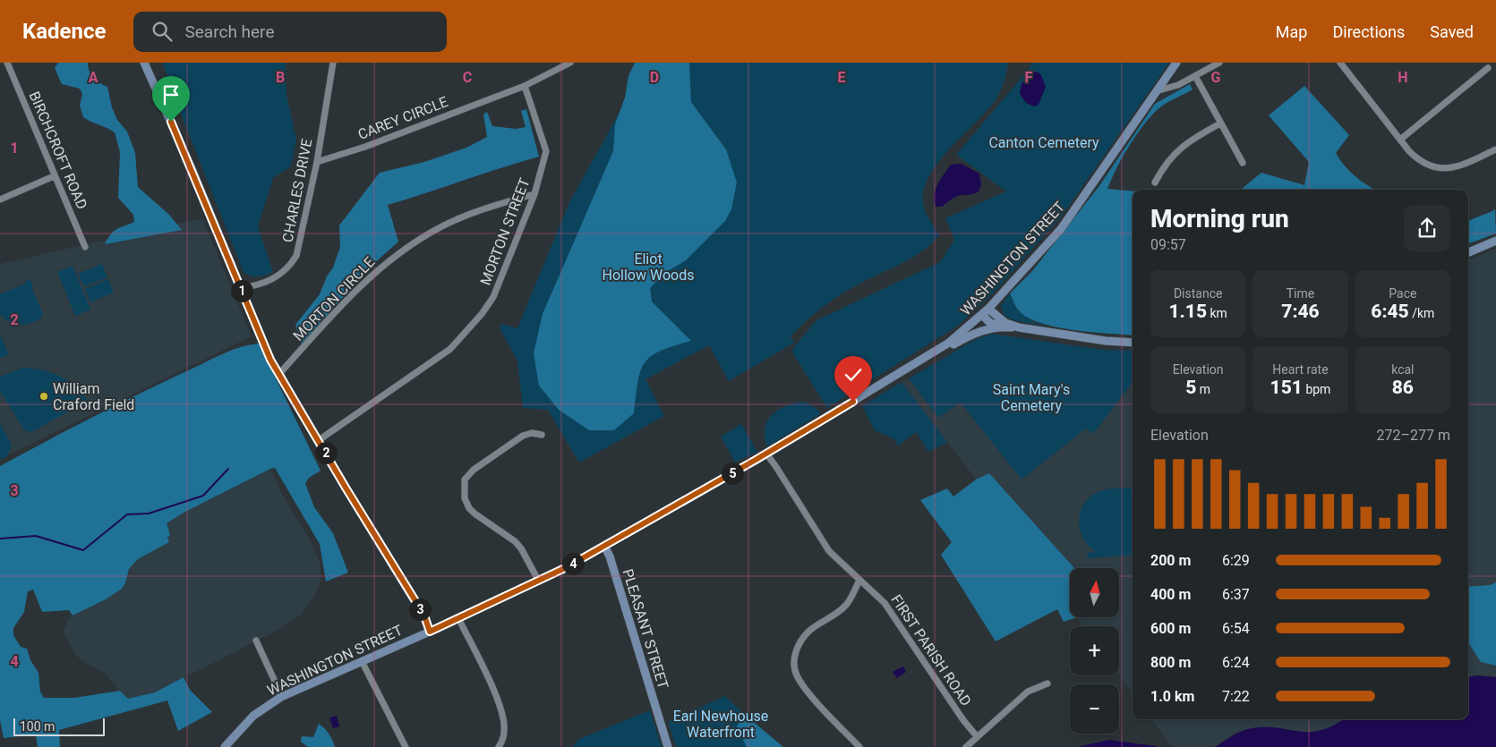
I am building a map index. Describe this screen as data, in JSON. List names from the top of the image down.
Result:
{
  "streets": {
    "main road": ["WASHINGTON STREET", "PLEASANT STREET"],
    "street": [
      "CAREY CIRCLE",
      "BIRCHCROFT ROAD",
      "CHARLES DRIVE",
      "MORTON STREET",
      "MORTON CIRCLE",
      "FIRST PARISH ROAD"
    ]
  },
  "crossings": [
    ["CAREY CIRCLE", "CHARLES DRIVE"],
    ["CAREY CIRCLE", "MORTON STREET"],
    ["MORTON STREET", "MORTON CIRCLE"],
    ["WASHINGTON STREET", "PLEASANT STREET"],
    ["WASHINGTON STREET", "FIRST PARISH ROAD"]
  ],
  "parks": [
    "Canton Cemetery",
    "Eliot Hollow Woods",
    "Saint Mary's Cemetery",
    "Earl Newhouse Waterfront"
  ],
  "places": ["William Craford Field"],
  "scale_bar": "100 m",
  "north": "top",
  "page": {
    "header": "Kadence",
    "search": "Search here",
    "nav": ["Map", "Directions", "Saved"],
    "heading": ["Morning run", "09:57"],
    "stats": [
      ["Distance", "1.15 km"],
      ["Time", "7:46"],
      ["Pace", "6:45 /km"],
      ["Elevation", "5 m"],
      ["Heart rate", "151 bpm"],
      ["kcal", "86"]
    ],
    "pins": [
      "1",
      "2",
      "5",
      "4",
      "3"
    ],
    "chart": ["Elevation", "272–277 m"],
    "list": [
      {
        "name": "200 m",
        "note": "6:29"
      },
      {
        "name": "400 m",
        "note": "6:37"
      },
      {
        "name": "600 m",
        "note": "6:54"
      },
      {
        "name": "800 m",
        "note": "6:24"
      },
      {
        "name": "1.0 km",
        "note": "7:22"
      }
    ],
    "map_buttons": ["+", "−"],
    "scale": "100 m"
  },
  "grid": {
    "columns": [
      "A",
      "B",
      "C",
      "D",
      "E",
      "F",
      "G",
      "H"
    ],
    "rows": [
      "1",
      "2",
      "3",
      "4"
    ]
  }
}
